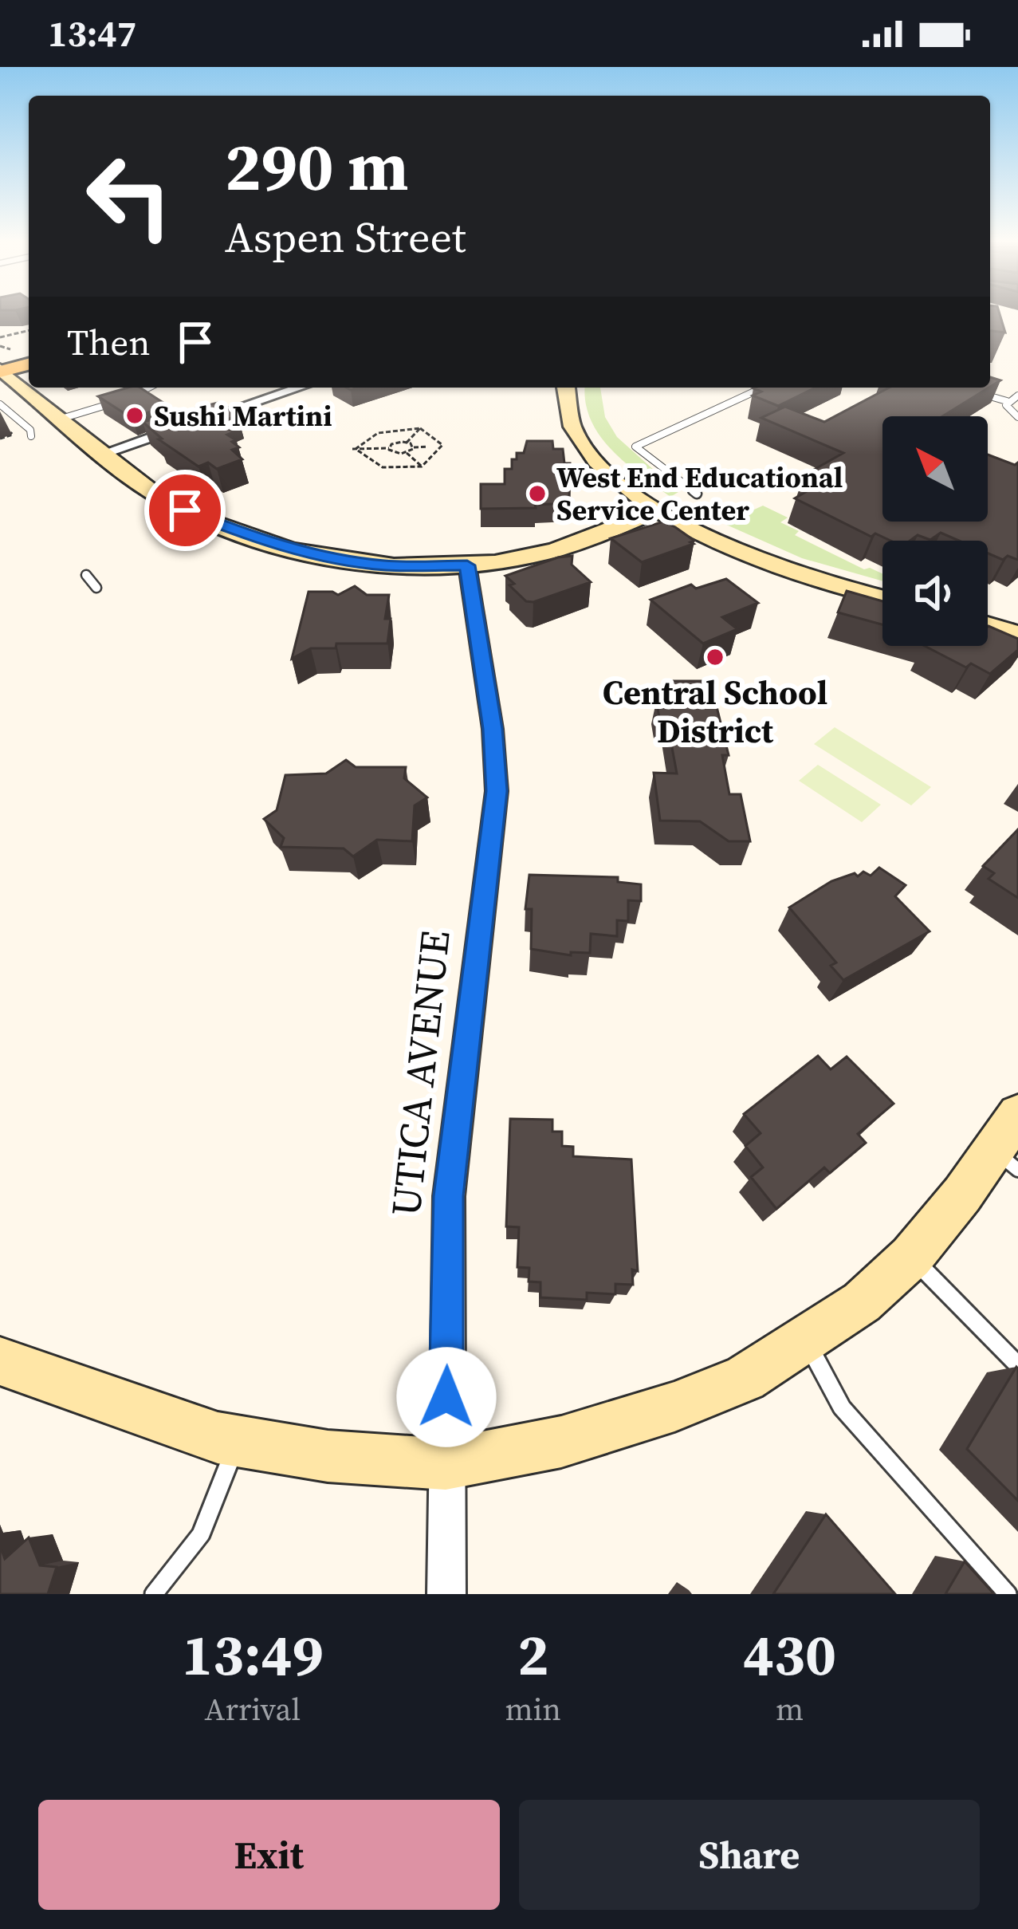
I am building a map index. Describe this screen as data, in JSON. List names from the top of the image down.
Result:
{
  "streets": {
    "street": ["UTICA AVENUE"]
  },
  "places": ["Sushi Martini", "West End Educational Service Center", "Central School District"],
  "north": "top left",
  "page": {
    "status": "13:47",
    "turn": ["290 m", "Aspen Street"],
    "then": "Then",
    "eta": [
      "13:49",
      "Arrival",
      "2",
      "min",
      "430",
      "m"
    ],
    "buttons": ["Exit", "Share"]
  }
}
